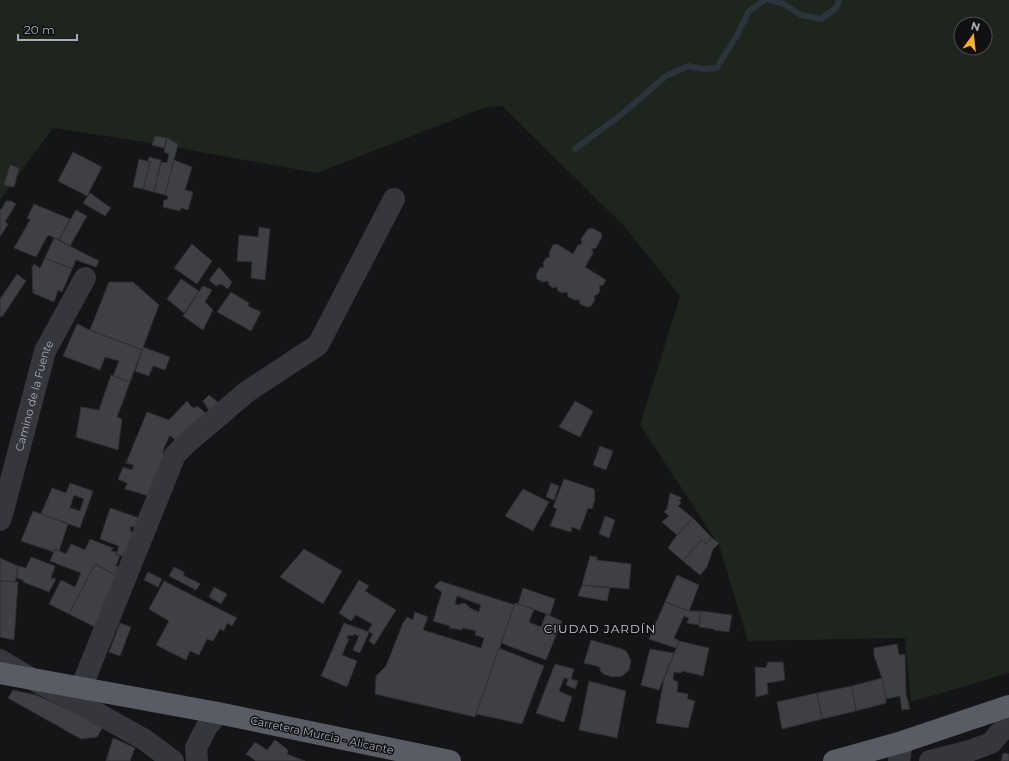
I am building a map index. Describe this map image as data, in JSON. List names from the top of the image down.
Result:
{
  "streets": {
    "highway": ["Carretera Murcia - Alicante"],
    "street": ["Camino de la Fuente"]
  },
  "districts": ["CIUDAD JARDÍN"],
  "scale_bar": "20 m",
  "north": "top"
}
